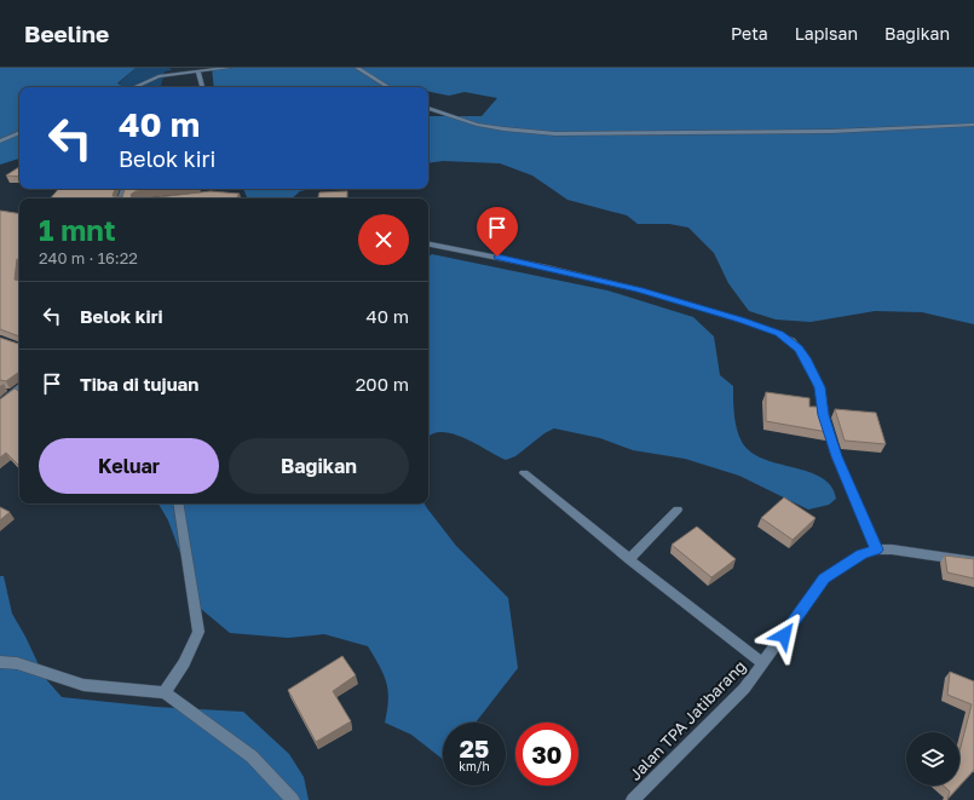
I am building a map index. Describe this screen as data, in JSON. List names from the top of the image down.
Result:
{
  "streets": {
    "street": ["Jalan TPA Jatibarang"]
  },
  "page": {
    "header": "Beeline",
    "nav": ["Peta", "Lapisan", "Bagikan"],
    "turn": ["40 m", "Belok kiri"],
    "heading": ["1 mnt", "240 m · 16:22"],
    "list": [
      {
        "name": "Belok kiri",
        "value": "40 m"
      },
      {
        "name": "Tiba di tujuan",
        "value": "200 m"
      }
    ],
    "buttons": ["Keluar", "Bagikan"],
    "speed": "25 km/h",
    "limit": "30"
  }
}
